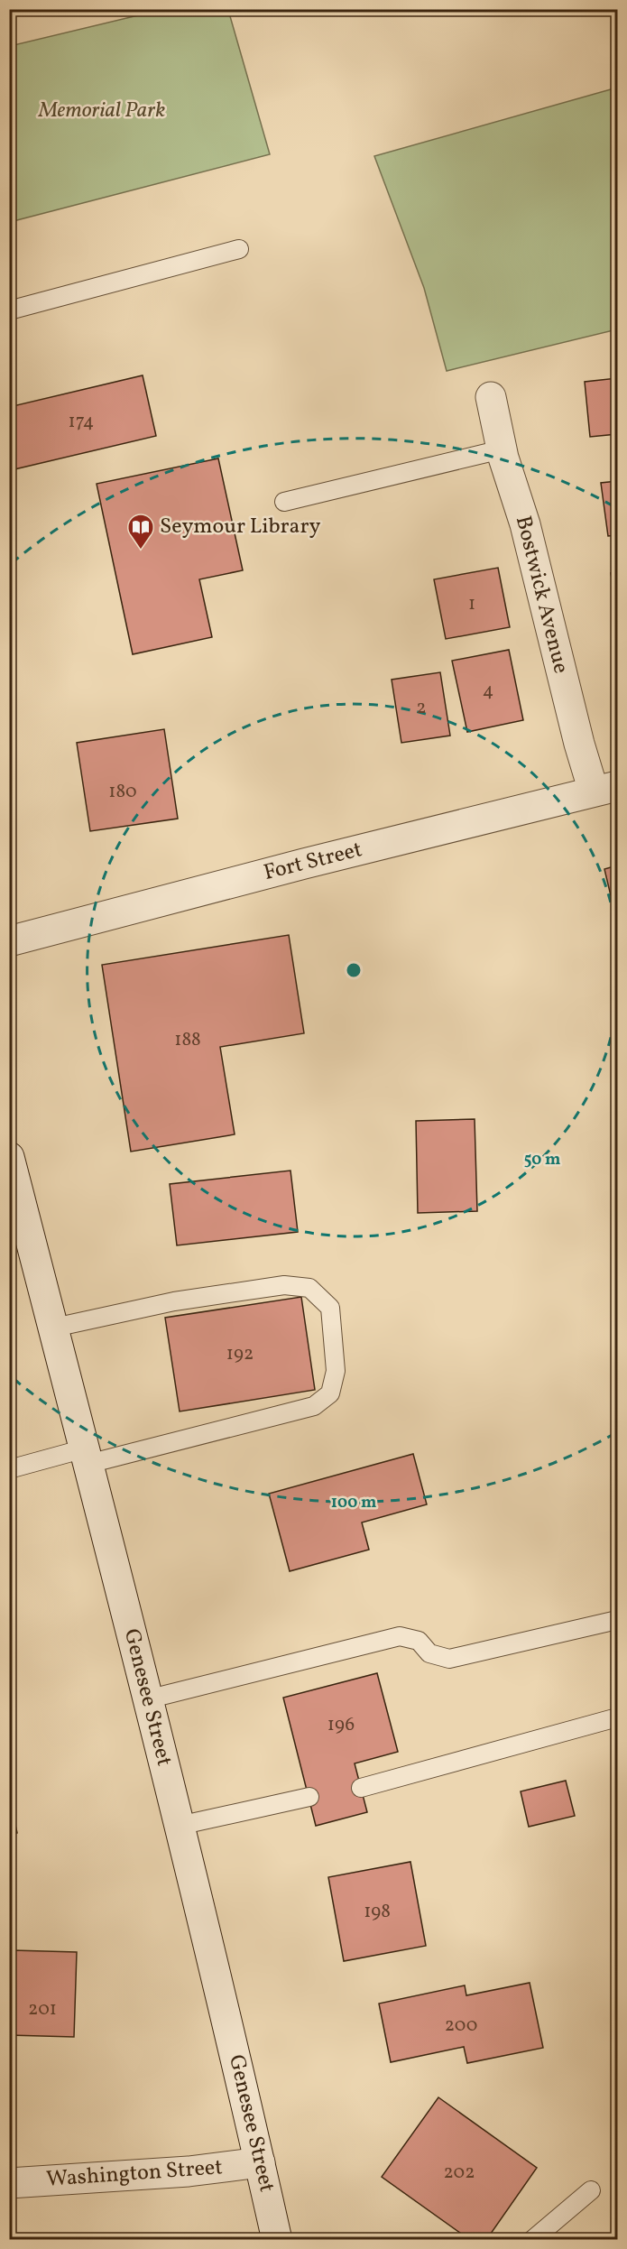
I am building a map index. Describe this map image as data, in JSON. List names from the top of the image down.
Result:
{
  "streets": {
    "street": [
      "Bostwick Avenue",
      "Fort Street",
      "Genesee Street",
      "Washington Street"
    ]
  },
  "crossings": [
    ["Bostwick Avenue", "Fort Street"],
    ["Genesee Street", "Washington Street"]
  ],
  "parks": ["Memorial Park"],
  "places": {
    "library": ["Seymour Library"]
  },
  "house_numbers": [
    "174",
    "1",
    "4",
    "2",
    "180",
    "188",
    "192",
    "196",
    "198",
    "201",
    "200",
    "202"
  ],
  "rings": ["50 m", "100 m"]
}
